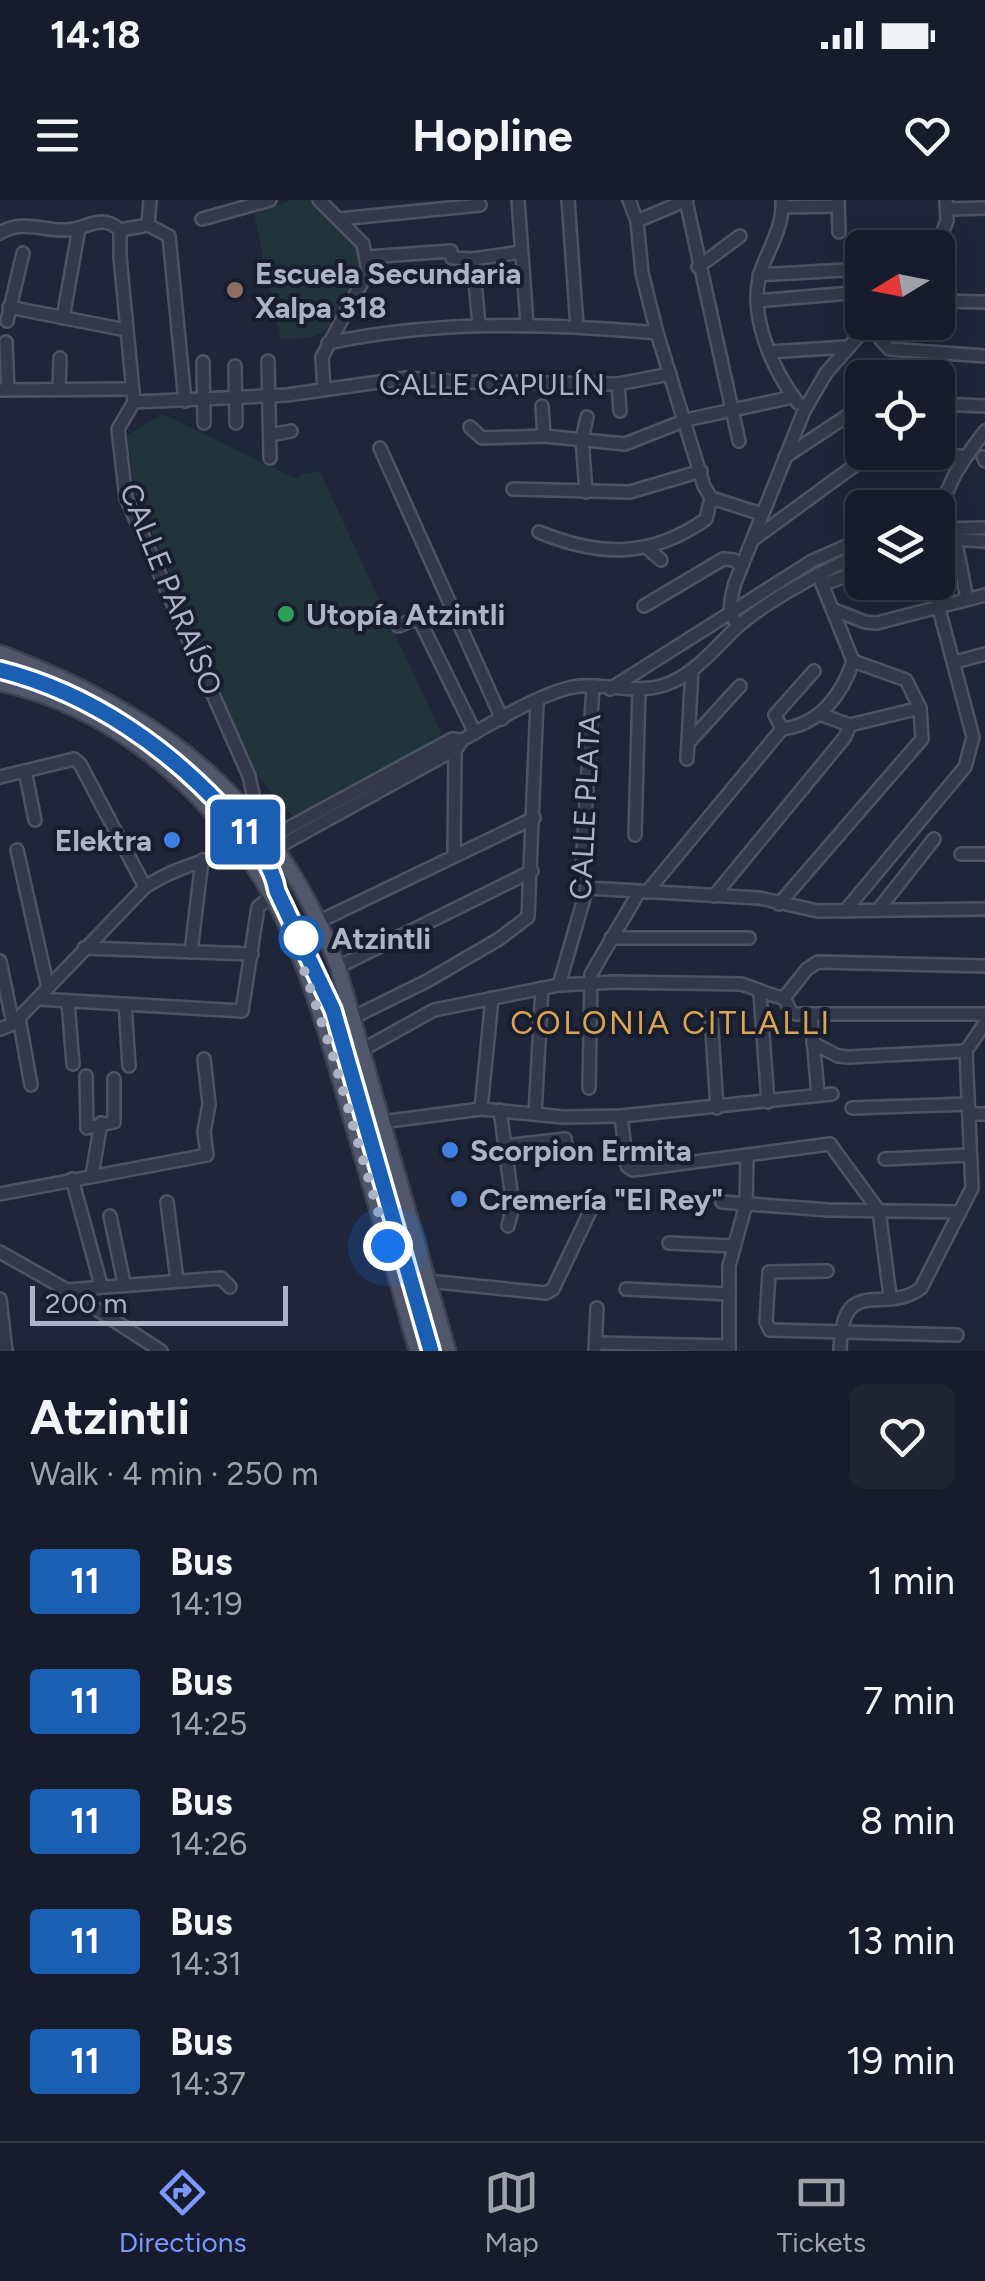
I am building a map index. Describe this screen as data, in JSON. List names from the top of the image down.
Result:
{
  "streets": {
    "street": ["CALLE CAPULÍN", "CALLE PARAÍSO", "CALLE PLATA"]
  },
  "crossings": [
    ["CALLE CAPULÍN", "CALLE PARAÍSO"]
  ],
  "districts": ["COLONIA CITLALLI"],
  "places": [
    "Escuela Secundaria Xalpa 318",
    "Utopía Atzintli",
    "Elektra",
    "Atzintli",
    "Scorpion Ermita",
    "Cremería \"El Rey\""
  ],
  "lines": ["bus line 11"],
  "scale_bar": "200 m",
  "north": "left",
  "page": {
    "status": "14:18",
    "header": "Hopline",
    "on_map": "11",
    "scale": "200 m",
    "heading": ["Atzintli", "Walk · 4 min · 250 m"],
    "list": [
      {
        "mark": "11",
        "name": "Bus",
        "note": "14:19",
        "value": "1 min"
      },
      {
        "mark": "11",
        "name": "Bus",
        "note": "14:25",
        "value": "7 min"
      },
      {
        "mark": "11",
        "name": "Bus",
        "note": "14:26",
        "value": "8 min"
      },
      {
        "mark": "11",
        "name": "Bus",
        "note": "14:31",
        "value": "13 min"
      },
      {
        "mark": "11",
        "name": "Bus",
        "note": "14:37",
        "value": "19 min"
      }
    ],
    "tabs": ["Directions", "Map", "Tickets"]
  }
}
